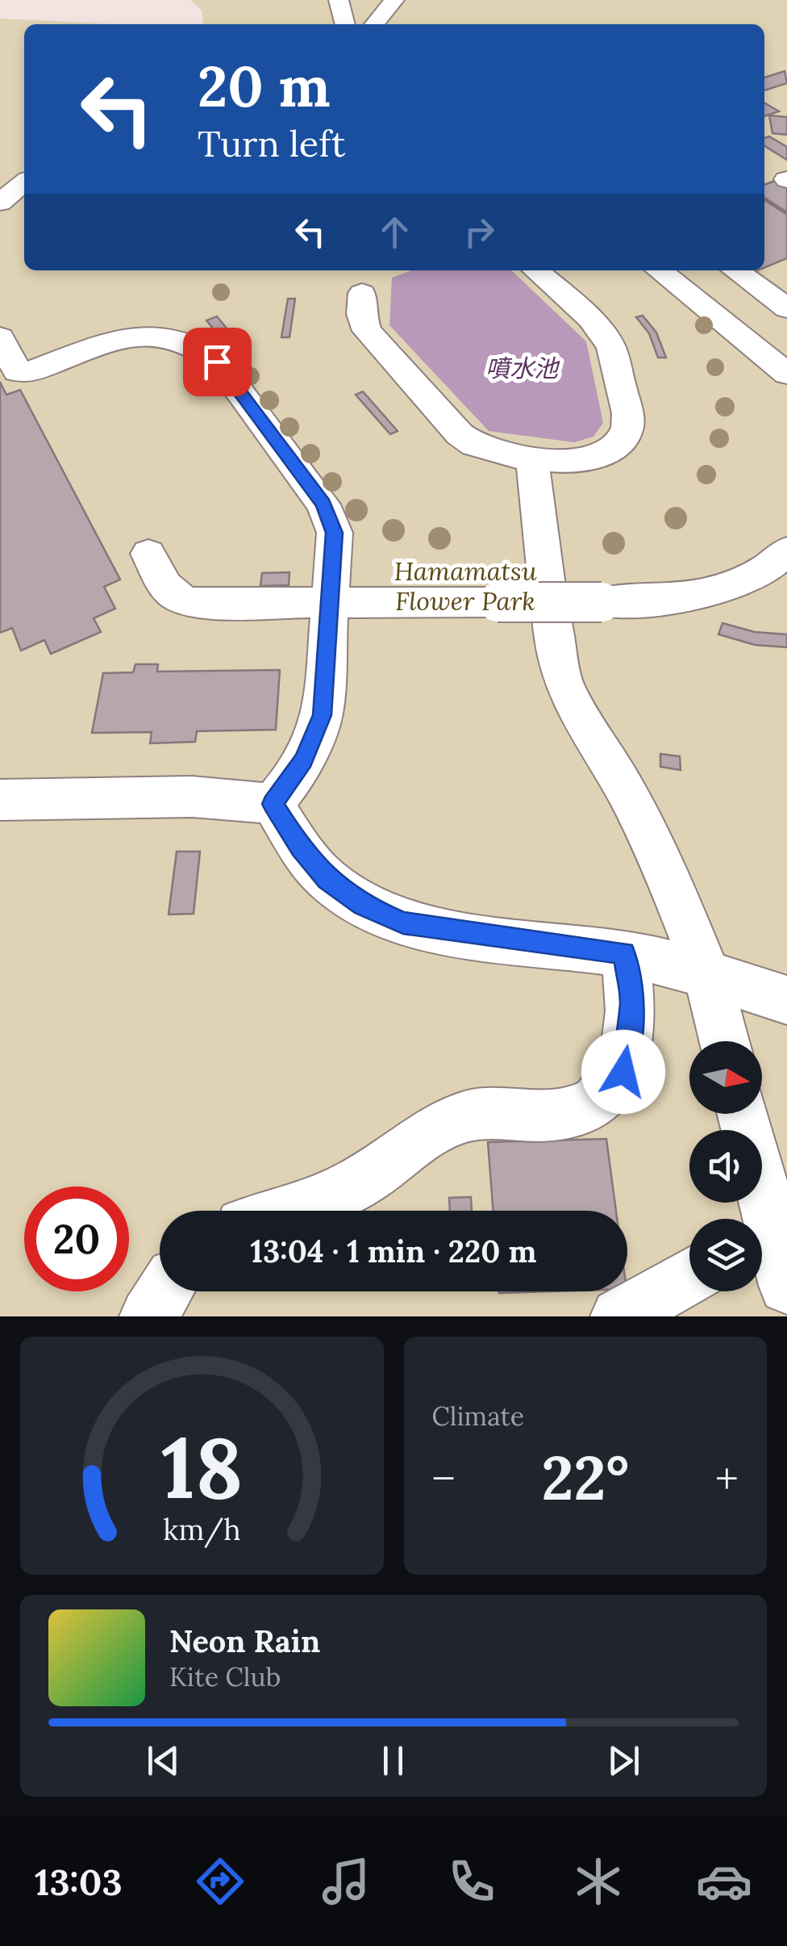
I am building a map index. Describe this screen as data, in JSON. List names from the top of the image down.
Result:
{
  "water": ["噴水池"],
  "parks": ["Hamamatsu Flower Park"],
  "north": "right",
  "page": {
    "turn": ["20 m", "Turn left"],
    "limit": "20",
    "trip": "13:04 · 1 min · 220 m",
    "tile": "Climate",
    "heat": ["−", "22°", "+"],
    "song": ["Neon Rain", "Kite Club"],
    "tabs": "13:03",
    "gauge": ["18", "km/h"]
  }
}
